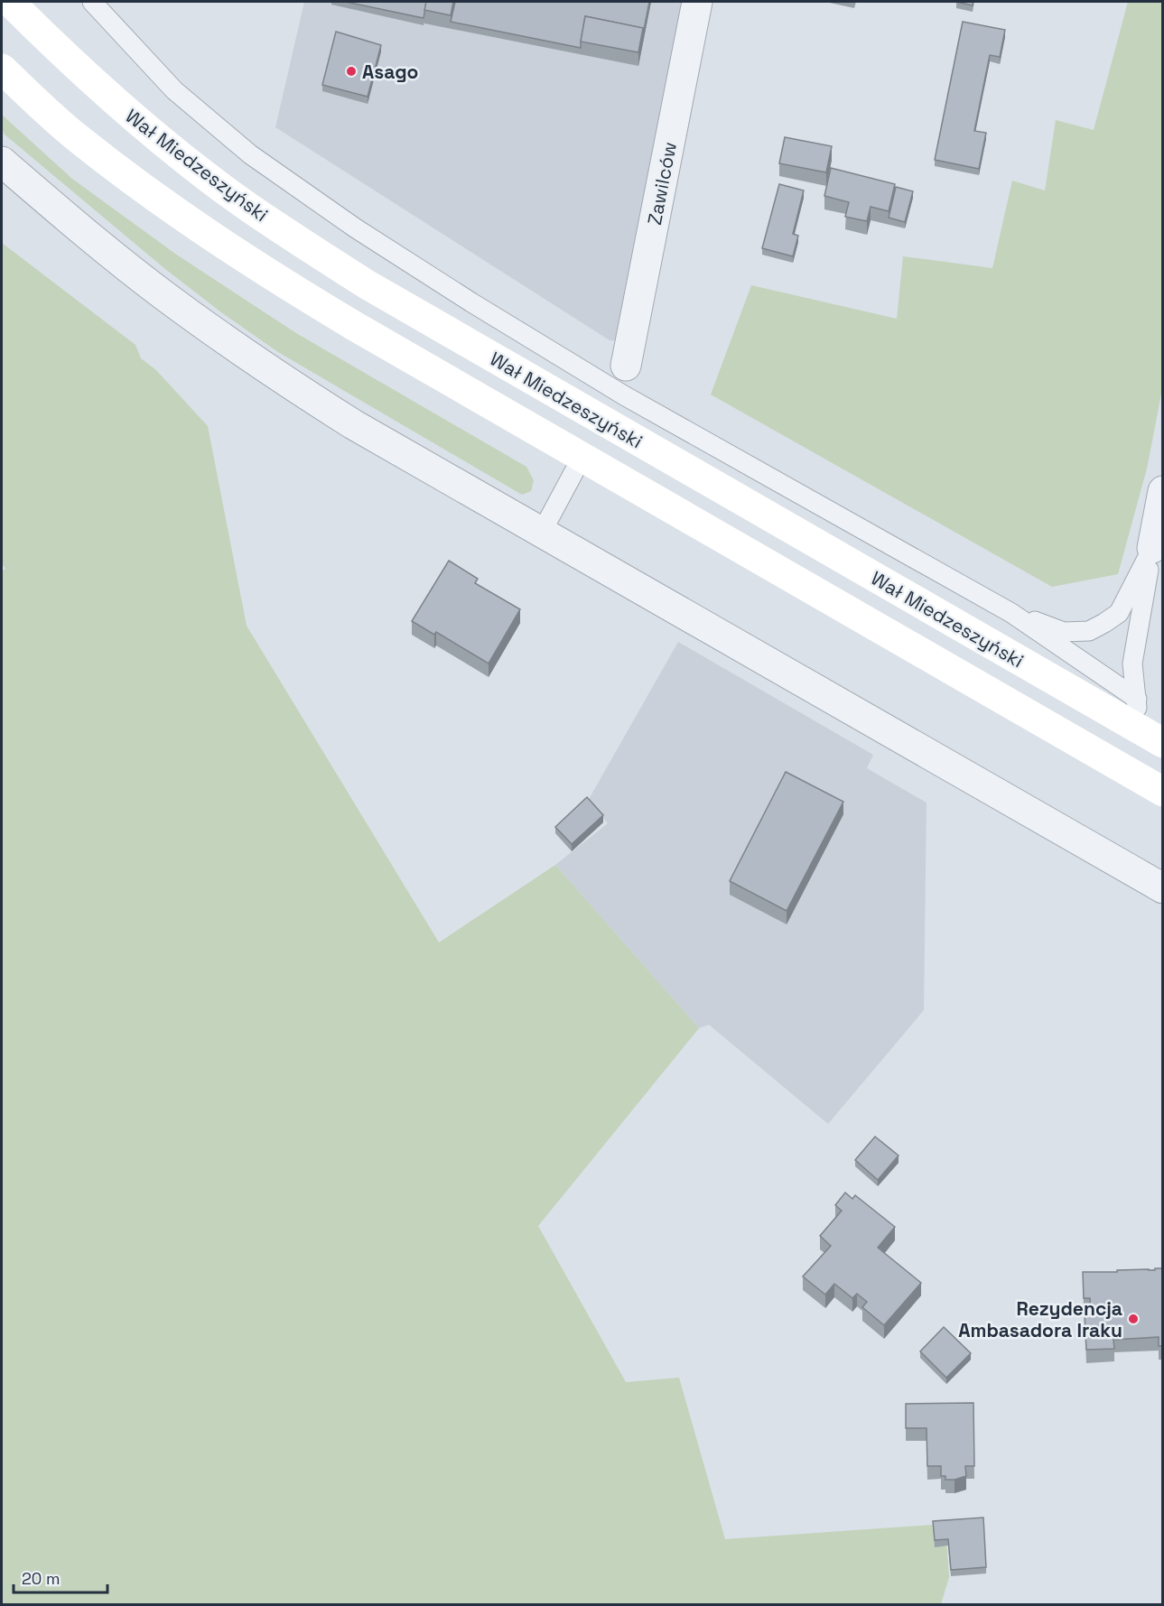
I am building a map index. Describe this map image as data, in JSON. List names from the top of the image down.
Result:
{
  "streets": {
    "main road": ["Wał Miedzeszyński"],
    "street": ["Zawilców"]
  },
  "places": ["Asago", "Rezydencja Ambasadora Iraku"],
  "scale_bar": "20 m"
}
